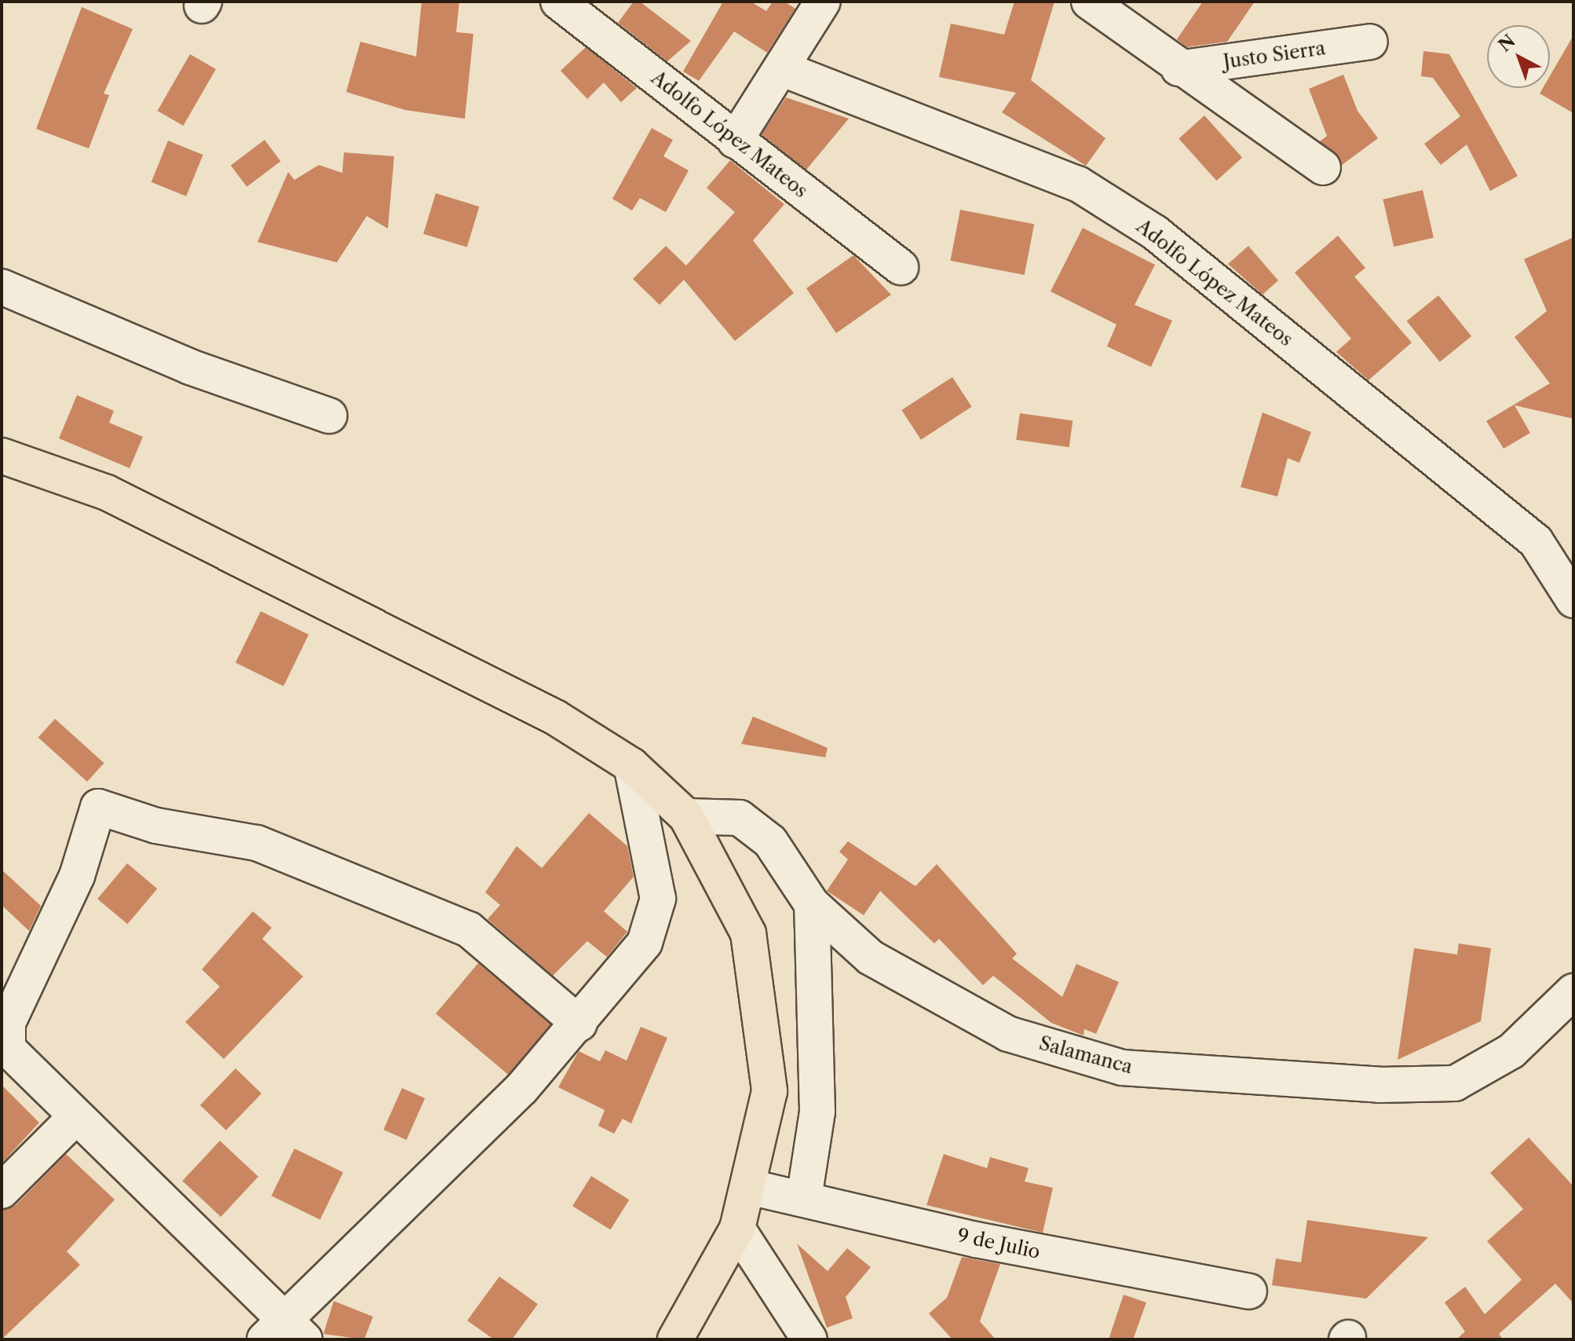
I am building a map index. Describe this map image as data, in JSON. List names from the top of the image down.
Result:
{
  "streets": {
    "street": [
      "Justo Sierra",
      "Adolfo López Mateos",
      "Salamanca",
      "9 de Julio"
    ]
  },
  "north": "top left"
}
